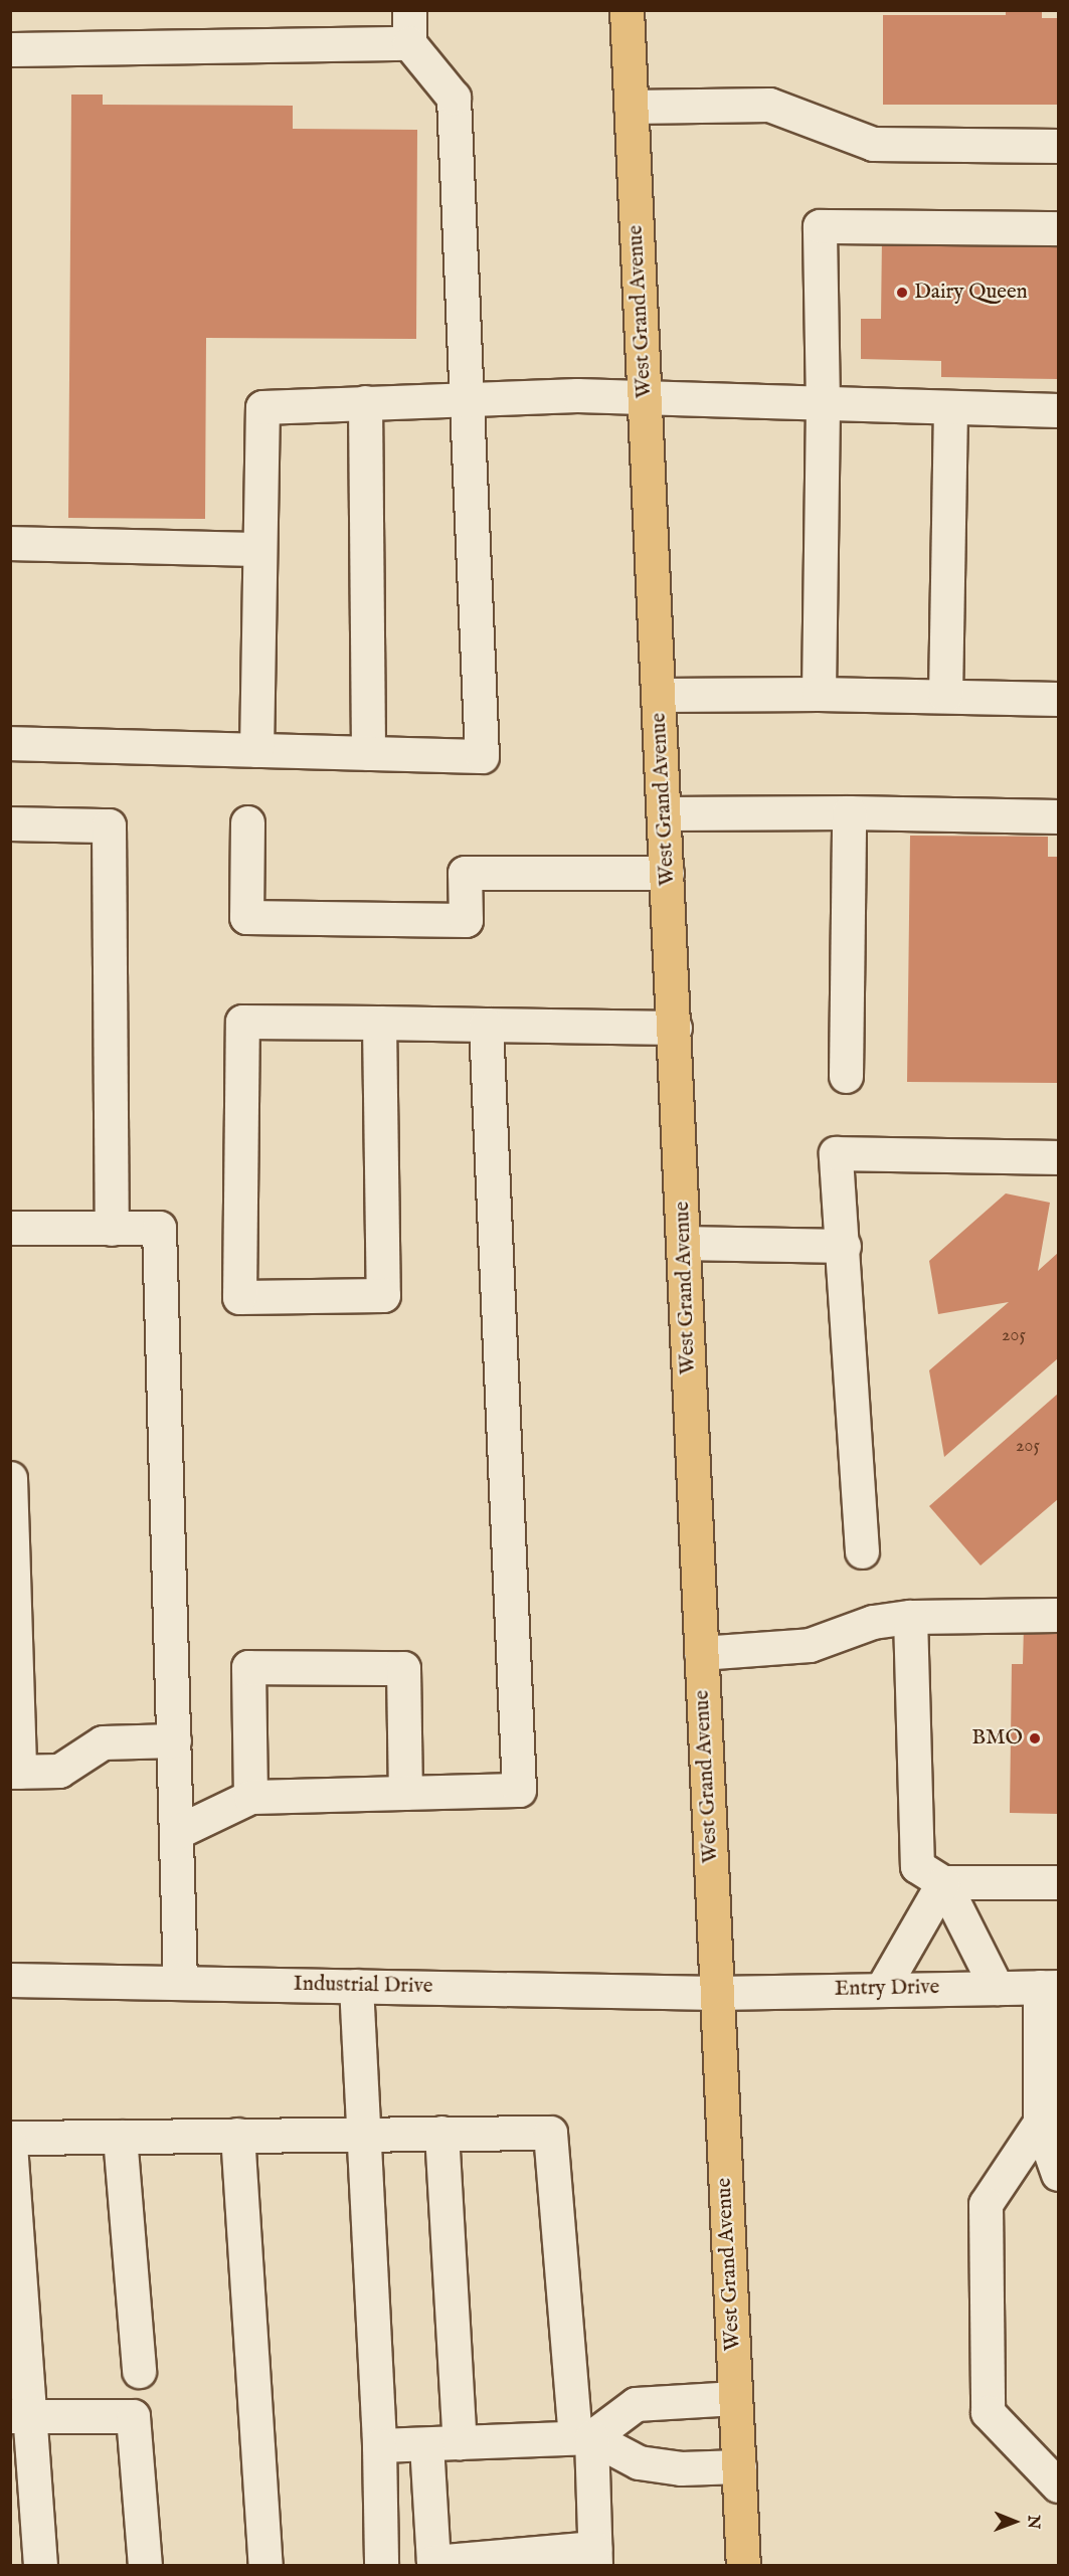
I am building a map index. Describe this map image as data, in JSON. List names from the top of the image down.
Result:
{
  "streets": {
    "main road": ["West Grand Avenue"],
    "street": ["Industrial Drive", "Entry Drive"]
  },
  "crossings": [
    ["West Grand Avenue", "Industrial Drive"],
    ["West Grand Avenue", "Entry Drive"],
    ["Industrial Drive", "Entry Drive"]
  ],
  "places": ["Dairy Queen", "BMO"],
  "house_numbers": ["205", "205"],
  "north": "right"
}
